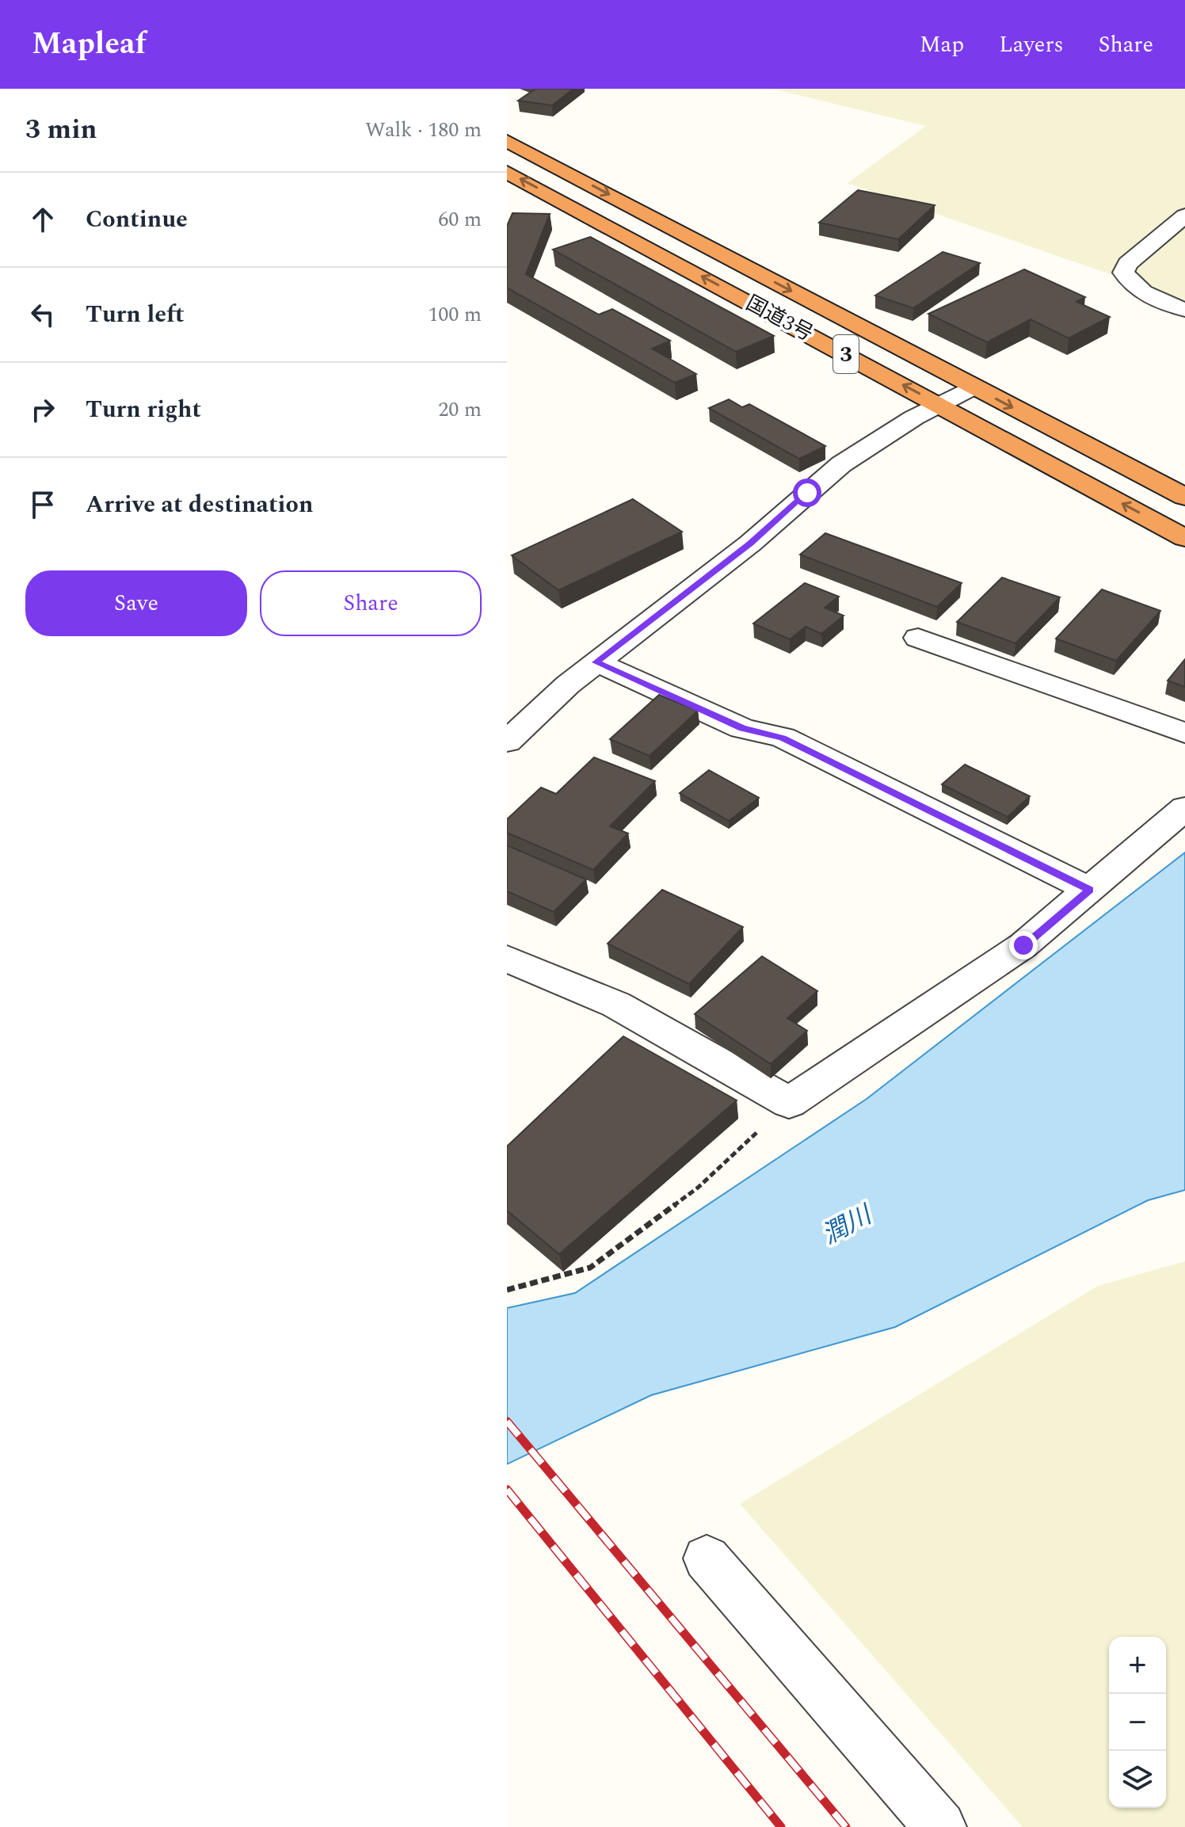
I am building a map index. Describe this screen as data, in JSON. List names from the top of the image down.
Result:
{
  "streets": {
    "highway": ["国道3号", "3"]
  },
  "water": ["潤川"],
  "page": {
    "header": "Mapleaf",
    "nav": ["Map", "Layers", "Share"],
    "heading": ["3 min", "Walk · 180 m"],
    "list": [
      ["Continue", "60 m"],
      ["Turn left", "100 m"],
      ["Turn right", "20 m"],
      "Arrive at destination"
    ],
    "buttons": ["Save", "Share"],
    "map_buttons": ["+", "−"]
  }
}
